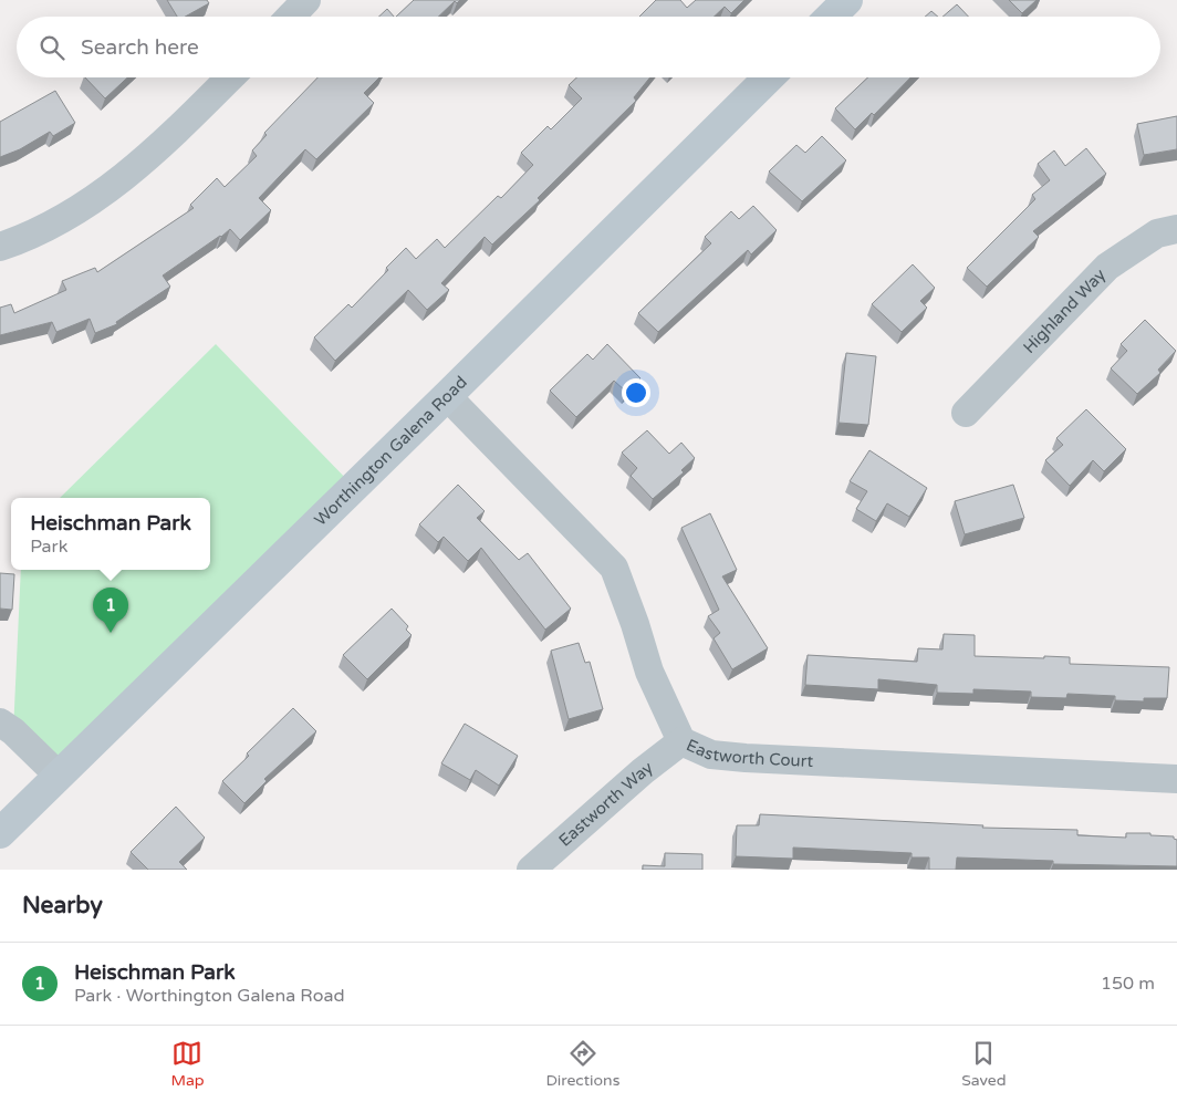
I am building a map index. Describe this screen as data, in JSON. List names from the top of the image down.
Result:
{
  "streets": {
    "street": [
      "Highland Way",
      "Worthington Galena Road",
      "Eastworth Court",
      "Eastworth Way"
    ]
  },
  "crossings": [
    ["Worthington Galena Road", "Eastworth Court"],
    ["Eastworth Court", "Eastworth Way"]
  ],
  "page": {
    "search": "Search here",
    "popup": ["Heischman Park", "Park"],
    "pins": "1",
    "heading": "Nearby",
    "list": [
      {
        "mark": "1",
        "name": "Heischman Park",
        "note": "Park · Worthington Galena Road",
        "value": "150 m"
      }
    ],
    "nav": ["Map", "Directions", "Saved"]
  }
}
